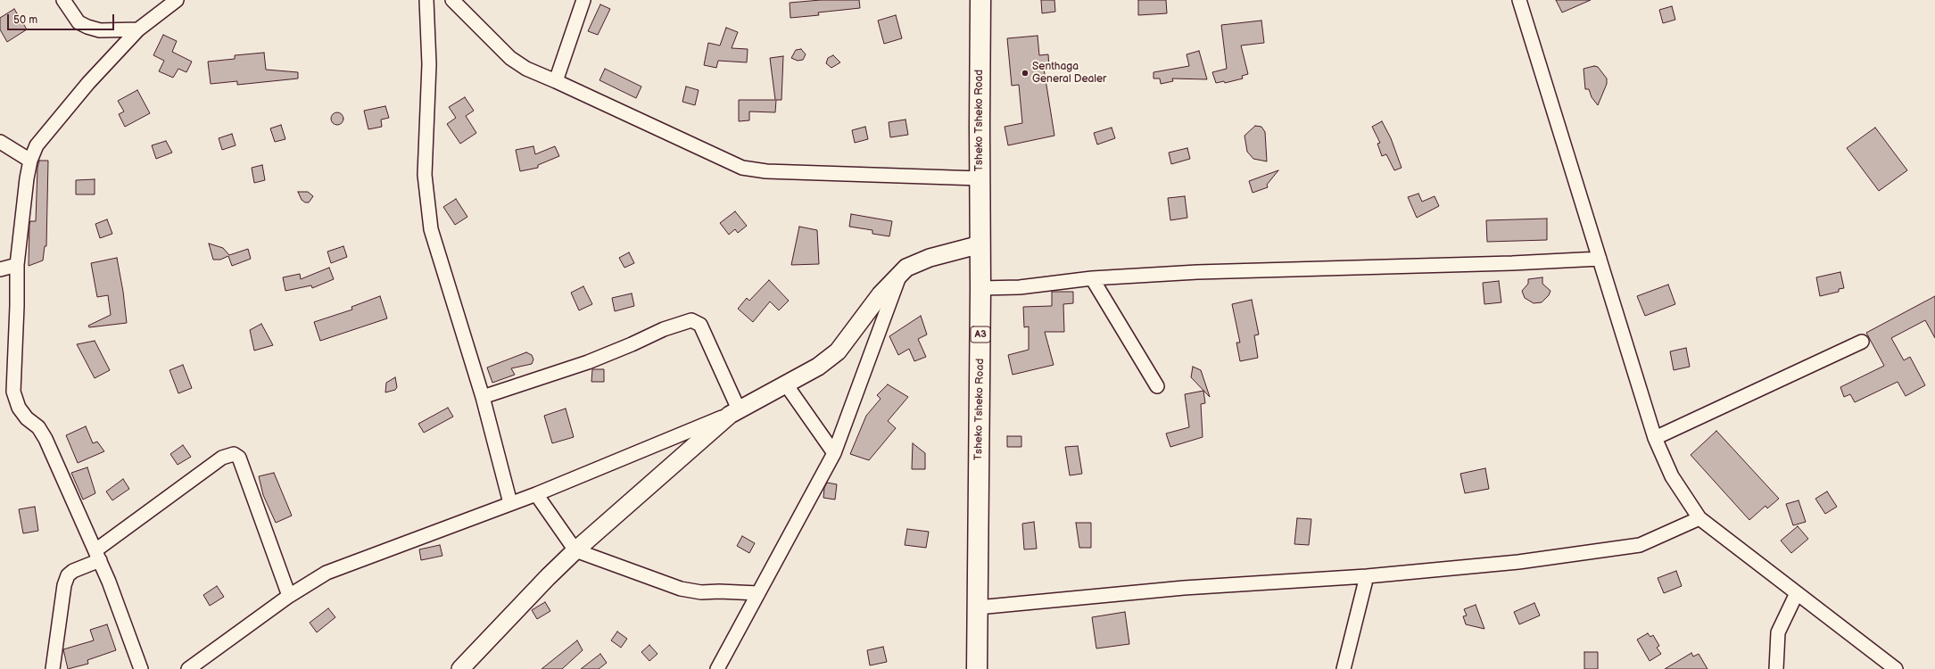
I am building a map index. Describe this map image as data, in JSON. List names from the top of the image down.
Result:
{
  "streets": {
    "highway": ["Tsheko Tsheko Road", "A3"]
  },
  "places": ["Senthaga General Dealer"],
  "scale_bar": "50 m"
}
